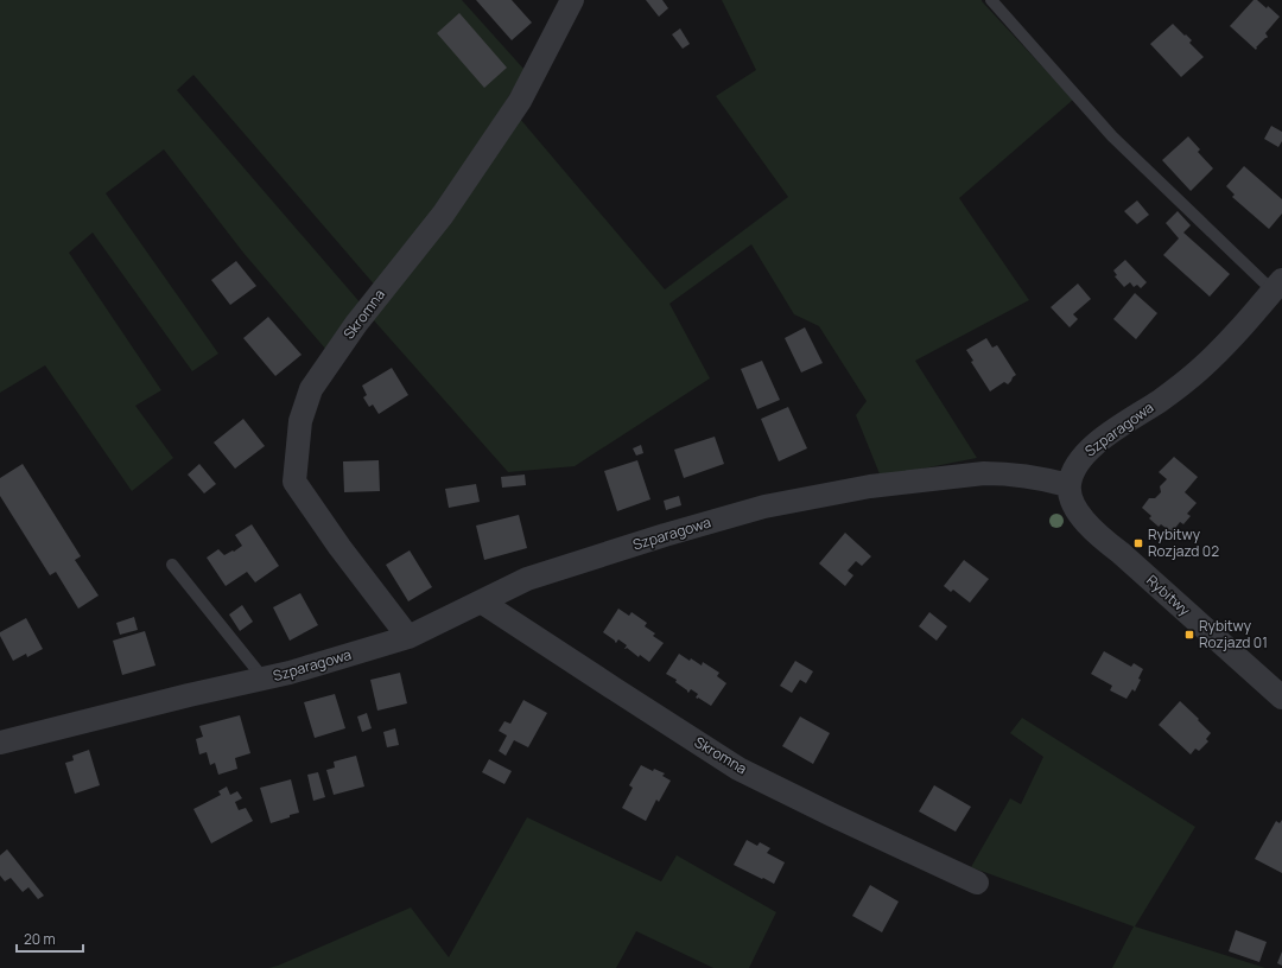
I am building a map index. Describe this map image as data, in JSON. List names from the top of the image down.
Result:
{
  "streets": {
    "street": ["Skromna", "Szparagowa", "Rybitwy"]
  },
  "crossings": [
    ["Skromna", "Szparagowa"],
    ["Szparagowa", "Rybitwy"]
  ],
  "places": {
    "transit": ["Rybitwy Rozjazd 02", "Rybitwy Rozjazd 01"]
  },
  "scale_bar": "20 m"
}
